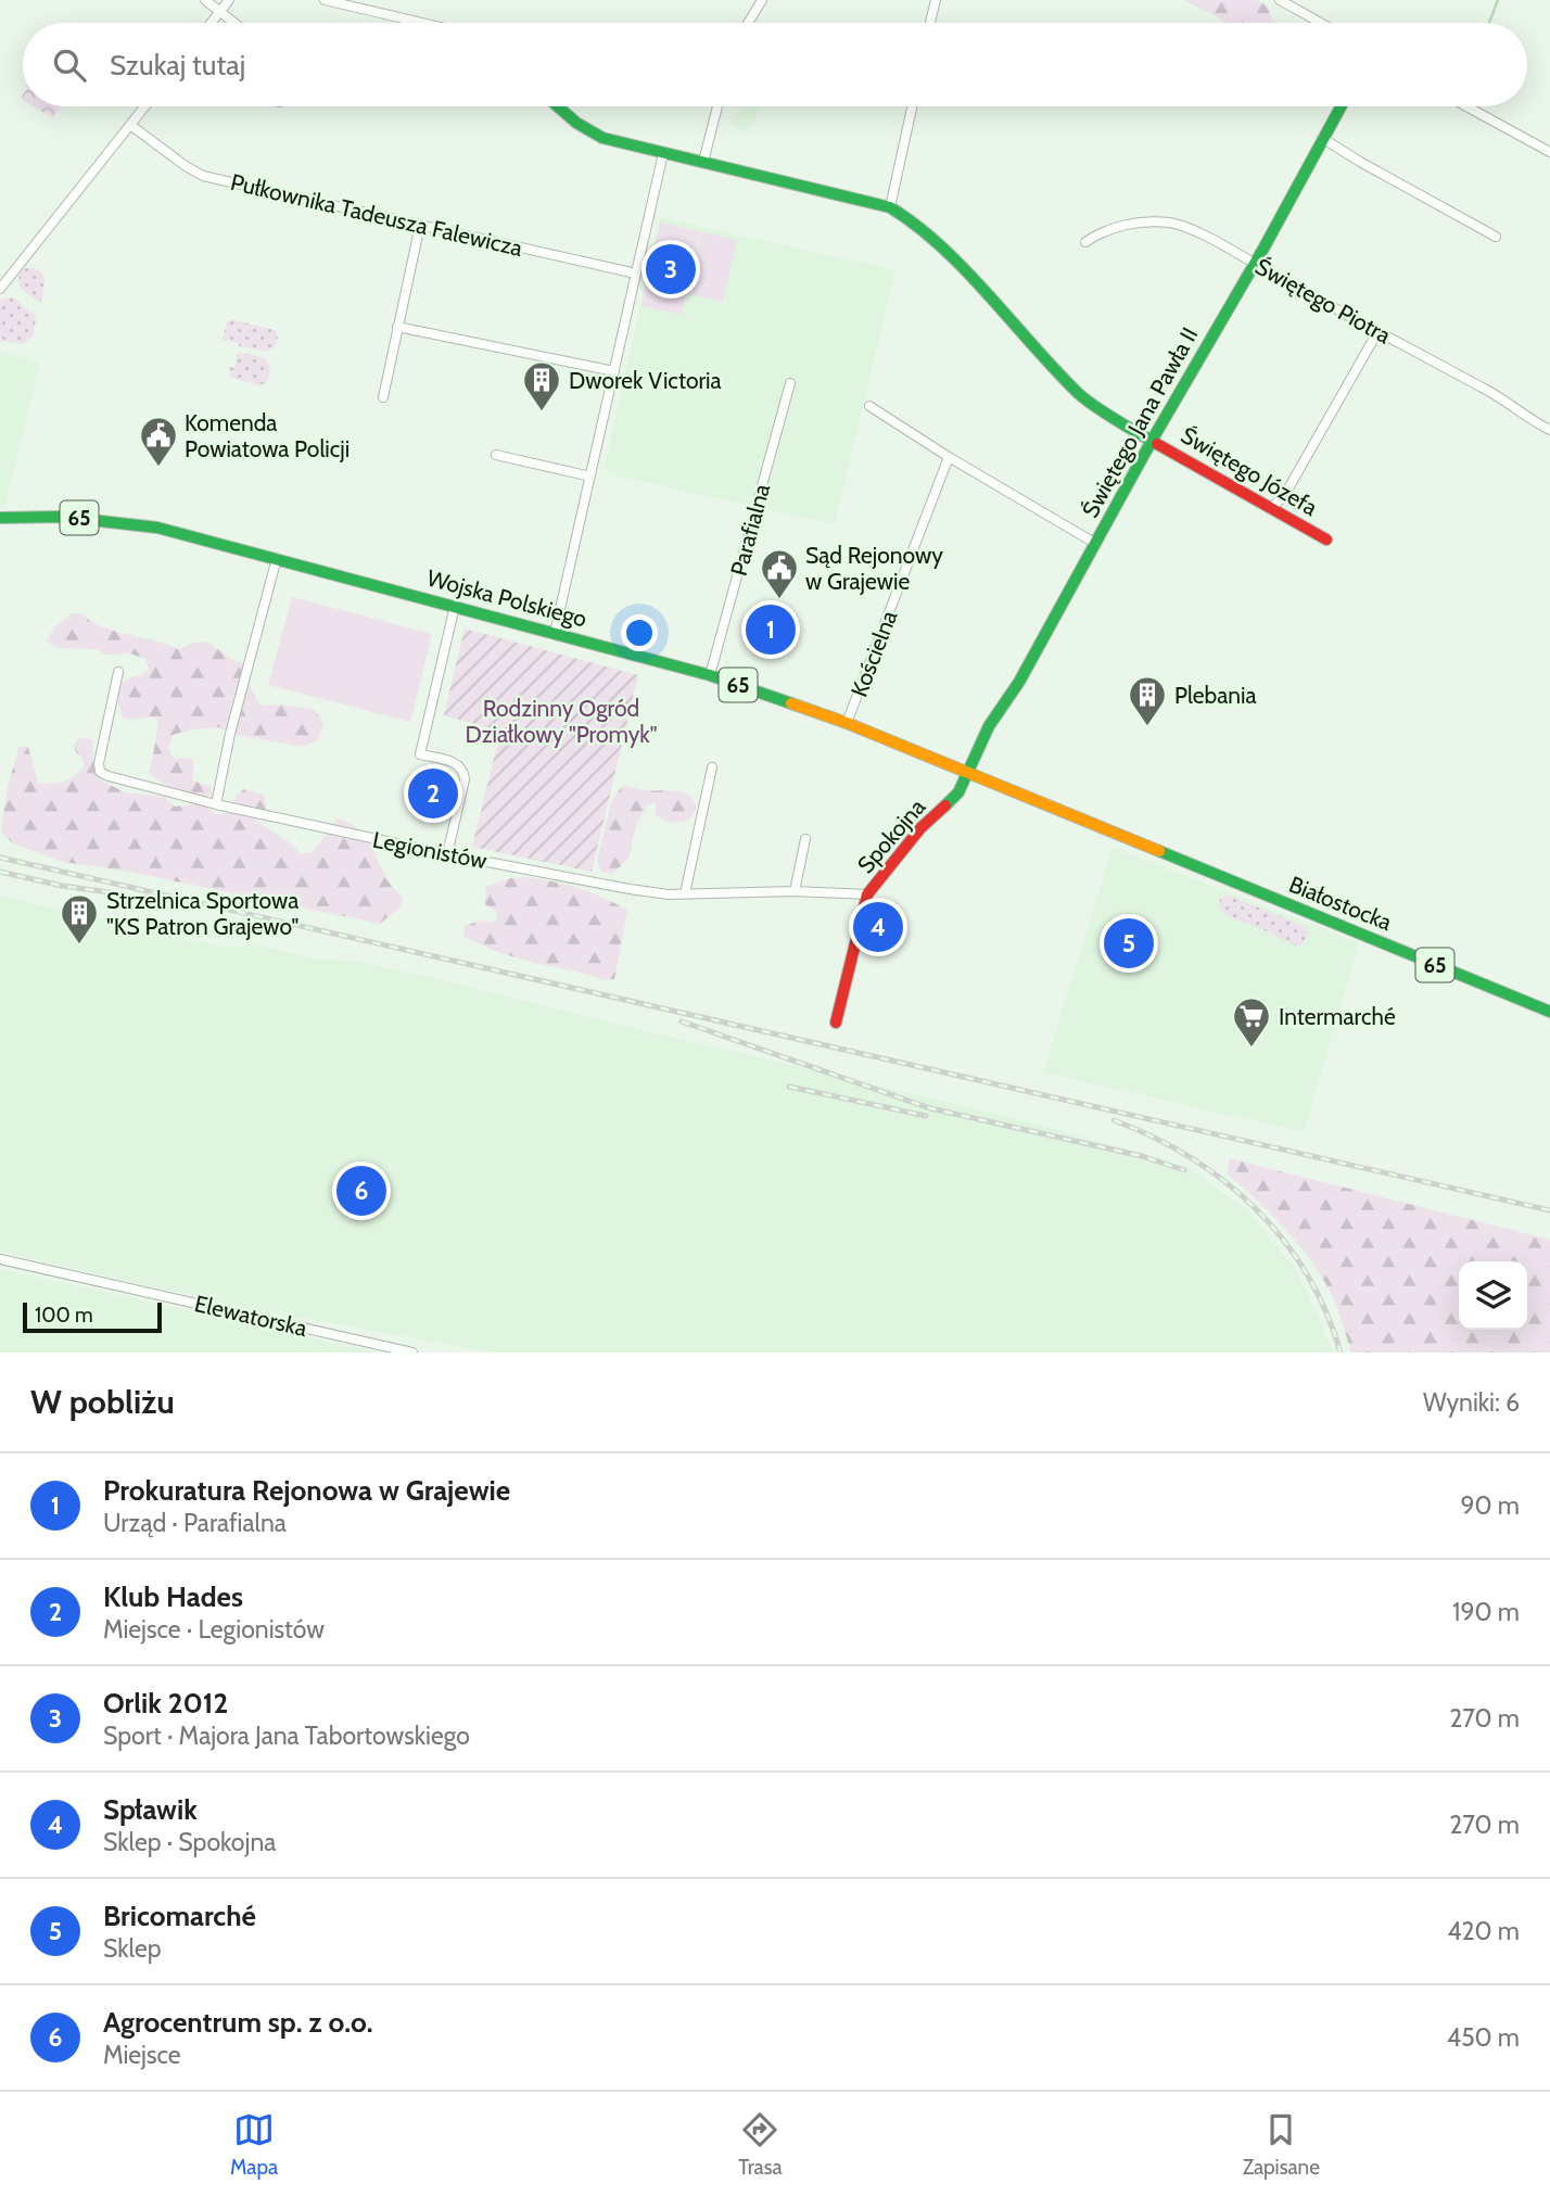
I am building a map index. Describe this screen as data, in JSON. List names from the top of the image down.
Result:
{
  "streets": {
    "street": [
      "Pułkownika Tadeusza Falewicza",
      "Świętego Piotra",
      "Świętego Jana Pawła II",
      "Świętego Józefa",
      "65",
      "Parafialna",
      "Wojska Polskiego",
      "Kościelna",
      "Spokojna",
      "Legionistów",
      "Białostocka",
      "Elewatorska"
    ]
  },
  "crossings": [
    ["Świętego Piotra", "Świętego Jana Pawła II"],
    ["Świętego Jana Pawła II", "Świętego Józefa"],
    ["Świętego Jana Pawła II", "Wojska Polskiego"],
    ["Świętego Jana Pawła II", "Spokojna"],
    ["Parafialna", "Wojska Polskiego"],
    ["Wojska Polskiego", "Kościelna"],
    ["Wojska Polskiego", "Spokojna"],
    ["Wojska Polskiego", "Białostocka"],
    ["Spokojna", "Legionistów"]
  ],
  "parks": ["Rodzinny Ogród Działkowy \"Promyk\""],
  "places": {
    "building": ["Dworek Victoria", "Plebania", "Strzelnica Sportowa \"KS Patron Grajewo\""],
    "public building": ["Komenda Powiatowa Policji", "Sąd Rejonowy w Grajewie"],
    "supermarket": ["Intermarché"]
  },
  "scale_bar": "100 m",
  "page": {
    "search": "Szukaj tutaj",
    "pins": [
      "3",
      "1",
      "2",
      "4",
      "5",
      "6"
    ],
    "scale": "100 m",
    "heading": ["W pobliżu", "Wyniki: 6"],
    "list": [
      {
        "mark": "1",
        "name": "Prokuratura Rejonowa w Grajewie",
        "note": "Urząd · Parafialna",
        "value": "90 m"
      },
      {
        "mark": "2",
        "name": "Klub Hades",
        "note": "Miejsce · Legionistów",
        "value": "190 m"
      },
      {
        "mark": "3",
        "name": "Orlik 2012",
        "note": "Sport · Majora Jana Tabortowskiego",
        "value": "270 m"
      },
      {
        "mark": "4",
        "name": "Spławik",
        "note": "Sklep · Spokojna",
        "value": "270 m"
      },
      {
        "mark": "5",
        "name": "Bricomarché",
        "note": "Sklep",
        "value": "420 m"
      },
      {
        "mark": "6",
        "name": "Agrocentrum sp. z o.o.",
        "note": "Miejsce",
        "value": "450 m"
      }
    ],
    "nav": ["Mapa", "Trasa", "Zapisane"]
  }
}
